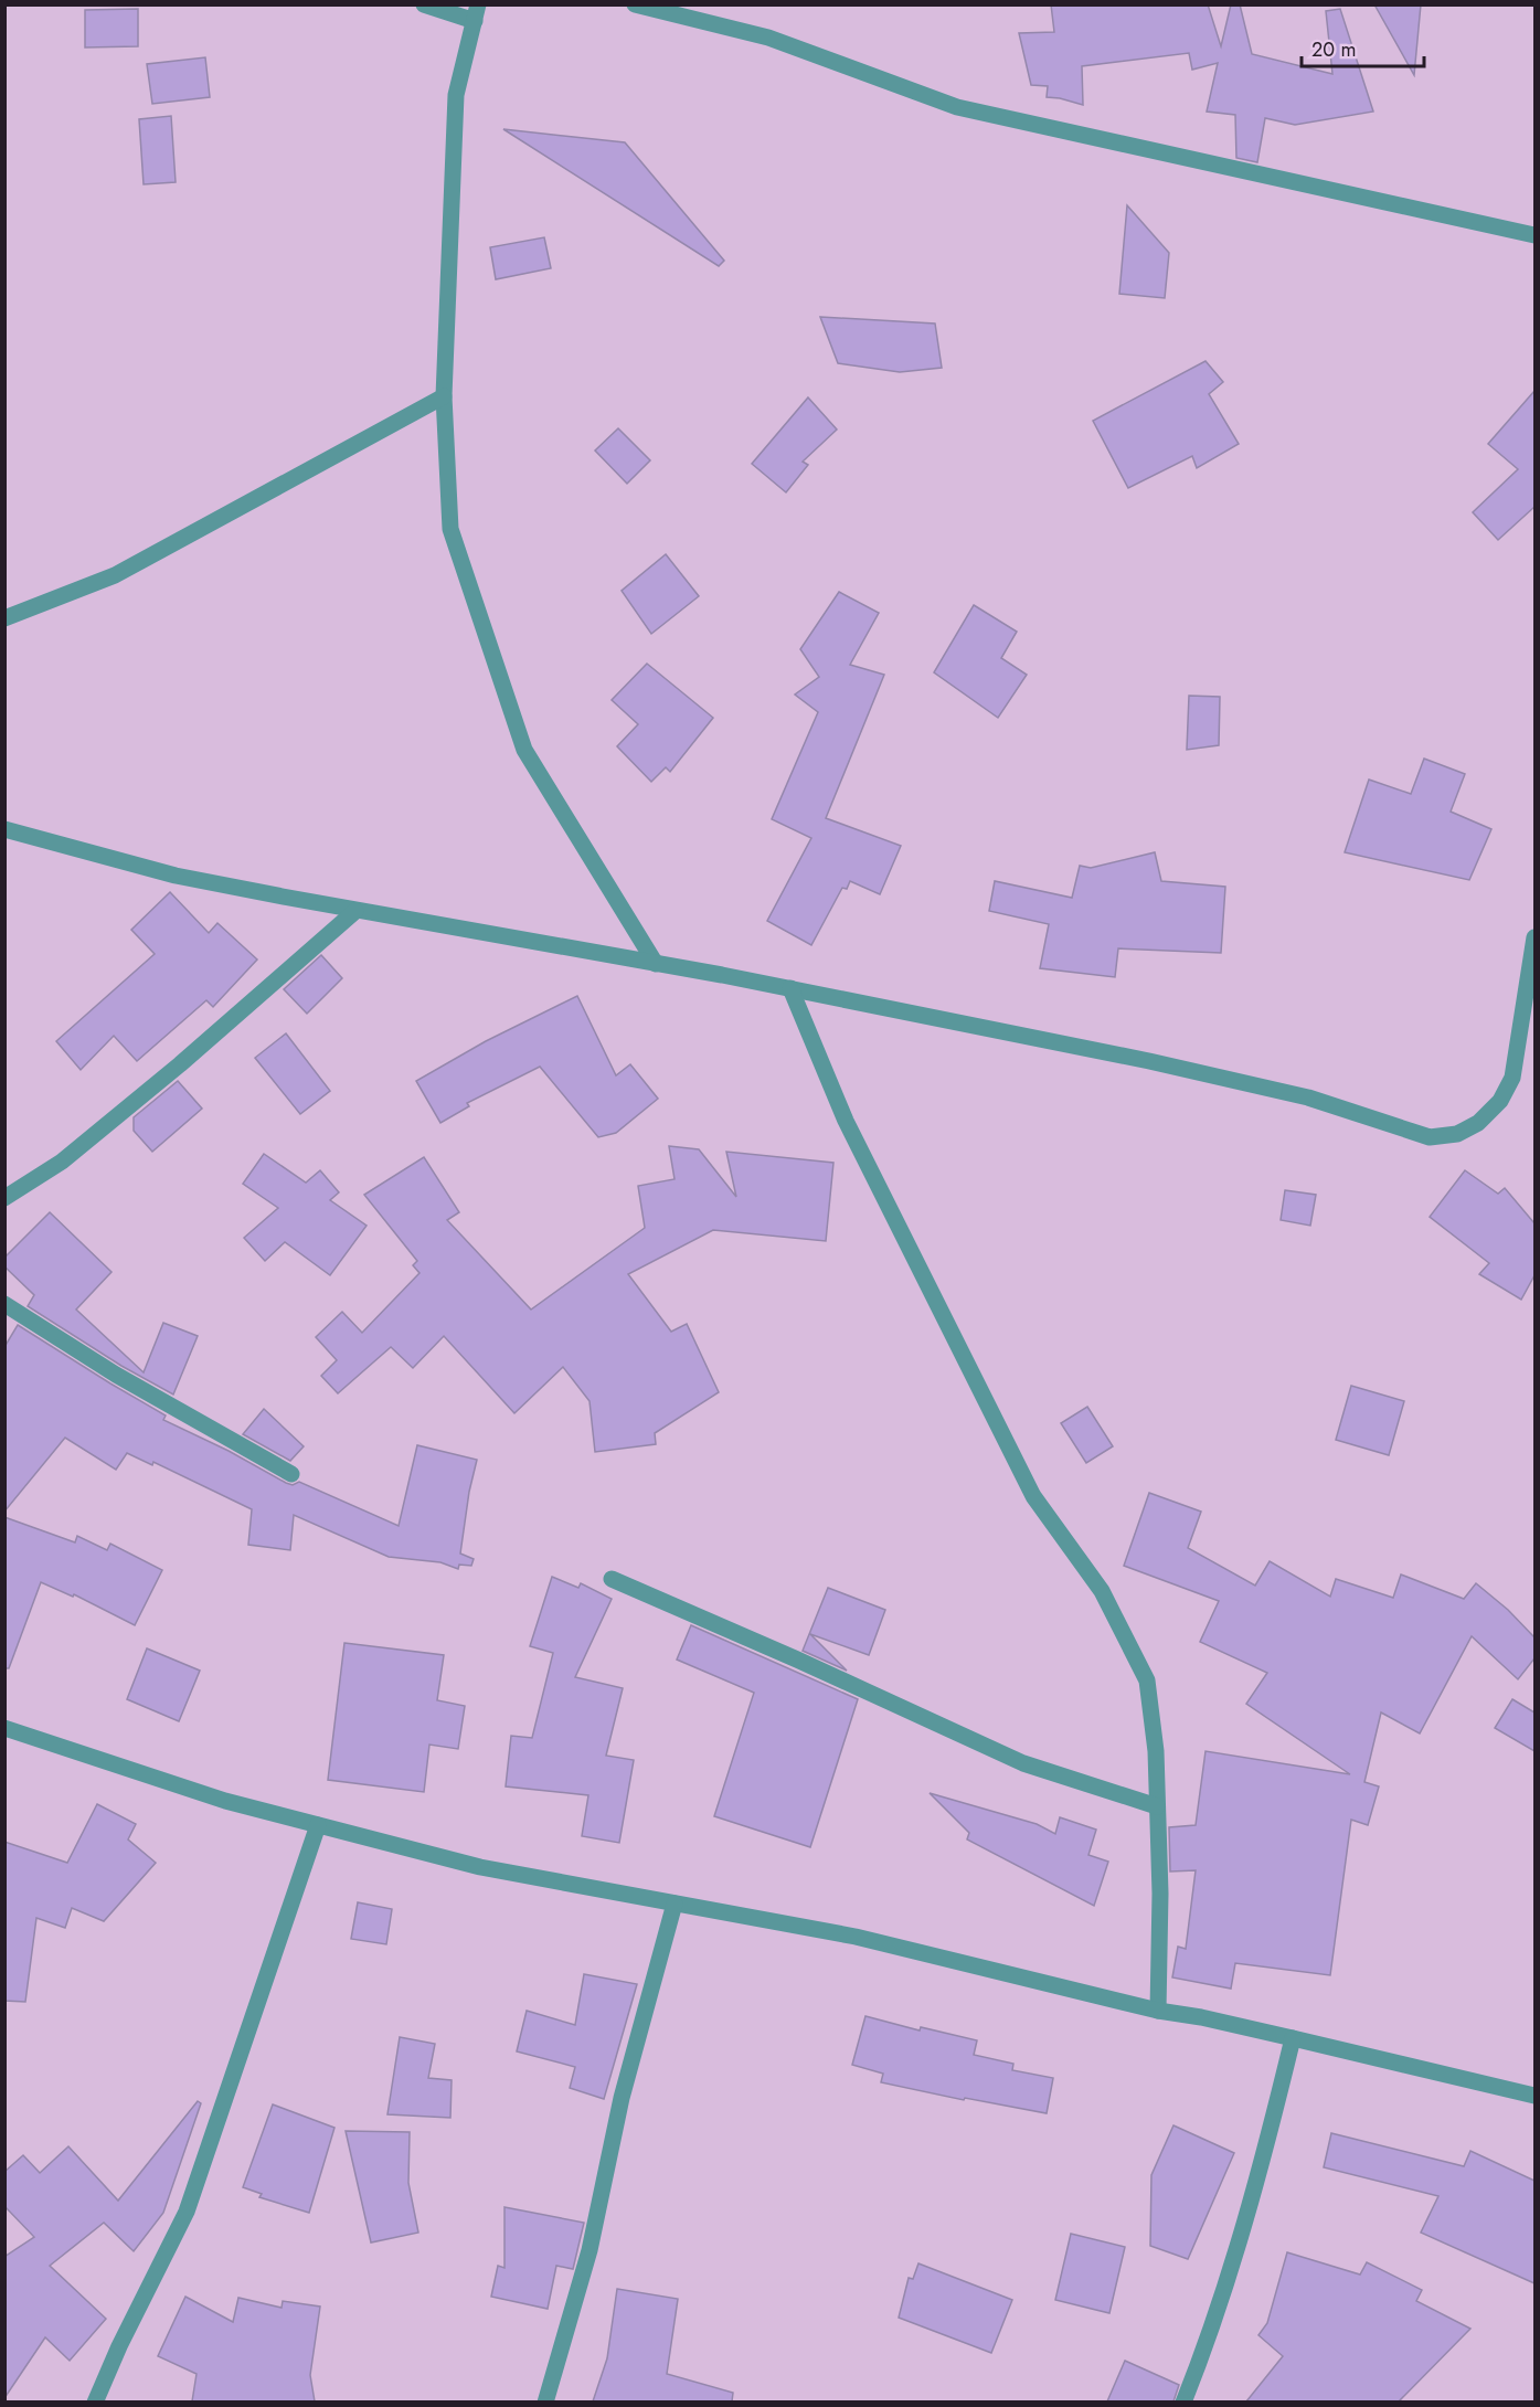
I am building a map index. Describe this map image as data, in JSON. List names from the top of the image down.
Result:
{
  "scale_bar": "20 m"
}
